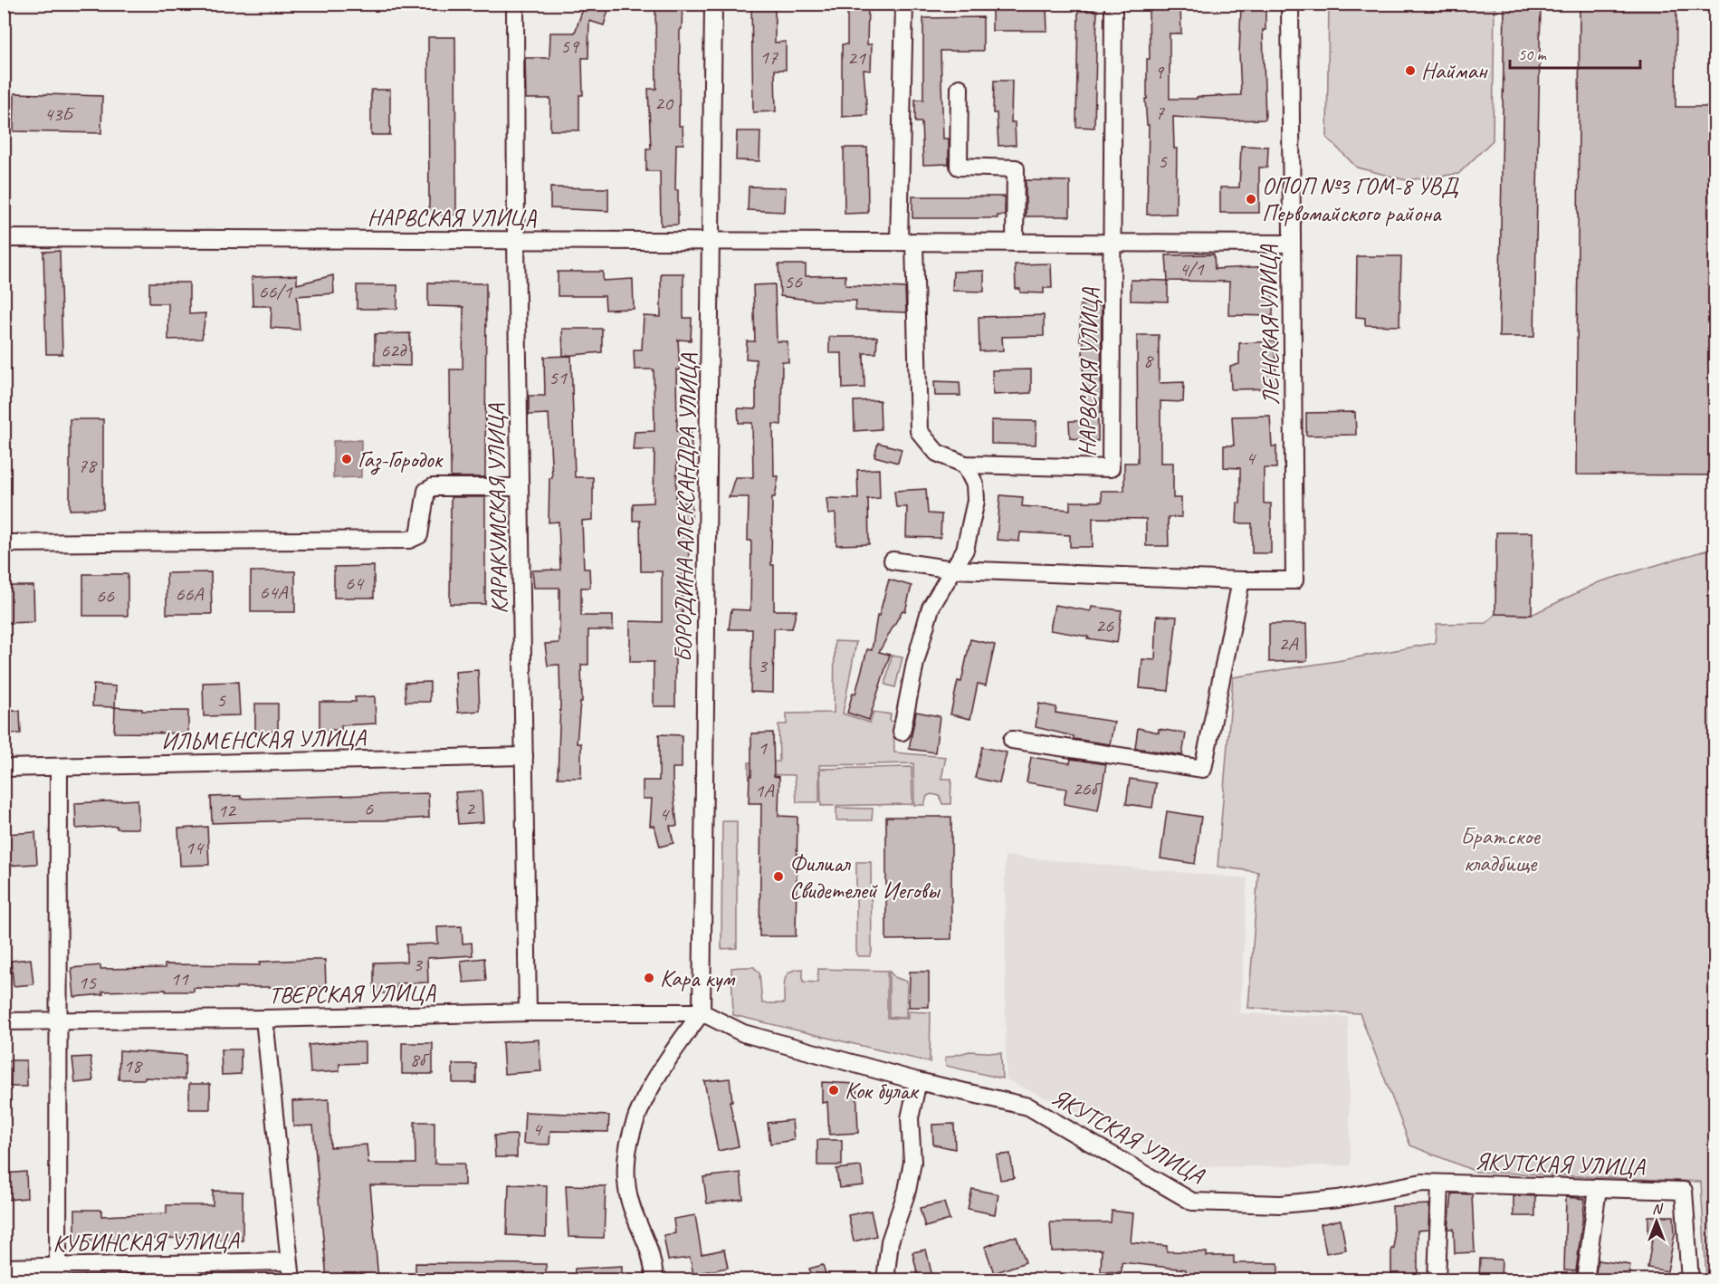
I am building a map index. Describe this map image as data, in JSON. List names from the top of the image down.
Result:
{
  "streets": {
    "street": [
      "НАРВСКАЯ УЛИЦА",
      "ЛЕНСКАЯ УЛИЦА",
      "БОРОДИНА АЛЕКСАНДРА УЛИЦА",
      "КАРАКУМСКАЯ УЛИЦА",
      "ИЛЬМЕНСКАЯ УЛИЦА",
      "ТВЕРСКАЯ УЛИЦА",
      "ЯКУТСКАЯ УЛИЦА",
      "КУБИНСКАЯ УЛИЦА"
    ]
  },
  "crossings": [
    ["НАРВСКАЯ УЛИЦА", "ЛЕНСКАЯ УЛИЦА"],
    ["НАРВСКАЯ УЛИЦА", "БОРОДИНА АЛЕКСАНДРА УЛИЦА"],
    ["НАРВСКАЯ УЛИЦА", "КАРАКУМСКАЯ УЛИЦА"],
    ["БОРОДИНА АЛЕКСАНДРА УЛИЦА", "ТВЕРСКАЯ УЛИЦА"],
    ["БОРОДИНА АЛЕКСАНДРА УЛИЦА", "ЯКУТСКАЯ УЛИЦА"],
    ["КАРАКУМСКАЯ УЛИЦА", "ИЛЬМЕНСКАЯ УЛИЦА"],
    ["КАРАКУМСКАЯ УЛИЦА", "ТВЕРСКАЯ УЛИЦА"],
    ["ТВЕРСКАЯ УЛИЦА", "ЯКУТСКАЯ УЛИЦА"]
  ],
  "parks": ["Братское кладбище"],
  "places": [
    "Найман",
    "ОПОП №3 ГОМ-8 УВД Первомайского района",
    "Газ-Городок",
    "Филиал Свидетелей Иеговы",
    "Кара кум",
    "Кок булак"
  ],
  "house_numbers": [
    "59",
    "17",
    "21",
    "9",
    "20",
    "7",
    "43Б",
    "5",
    "4/1",
    "56",
    "66/1",
    "62д",
    "8",
    "51",
    "4",
    "78",
    "64",
    "64А",
    "66А",
    "66",
    "26",
    "2А",
    "3",
    "5",
    "1",
    "26б",
    "1А",
    "6",
    "2",
    "12",
    "4",
    "14",
    "3",
    "11",
    "15",
    "8б",
    "18",
    "4"
  ],
  "scale_bar": "50 m",
  "north": "top"
}
